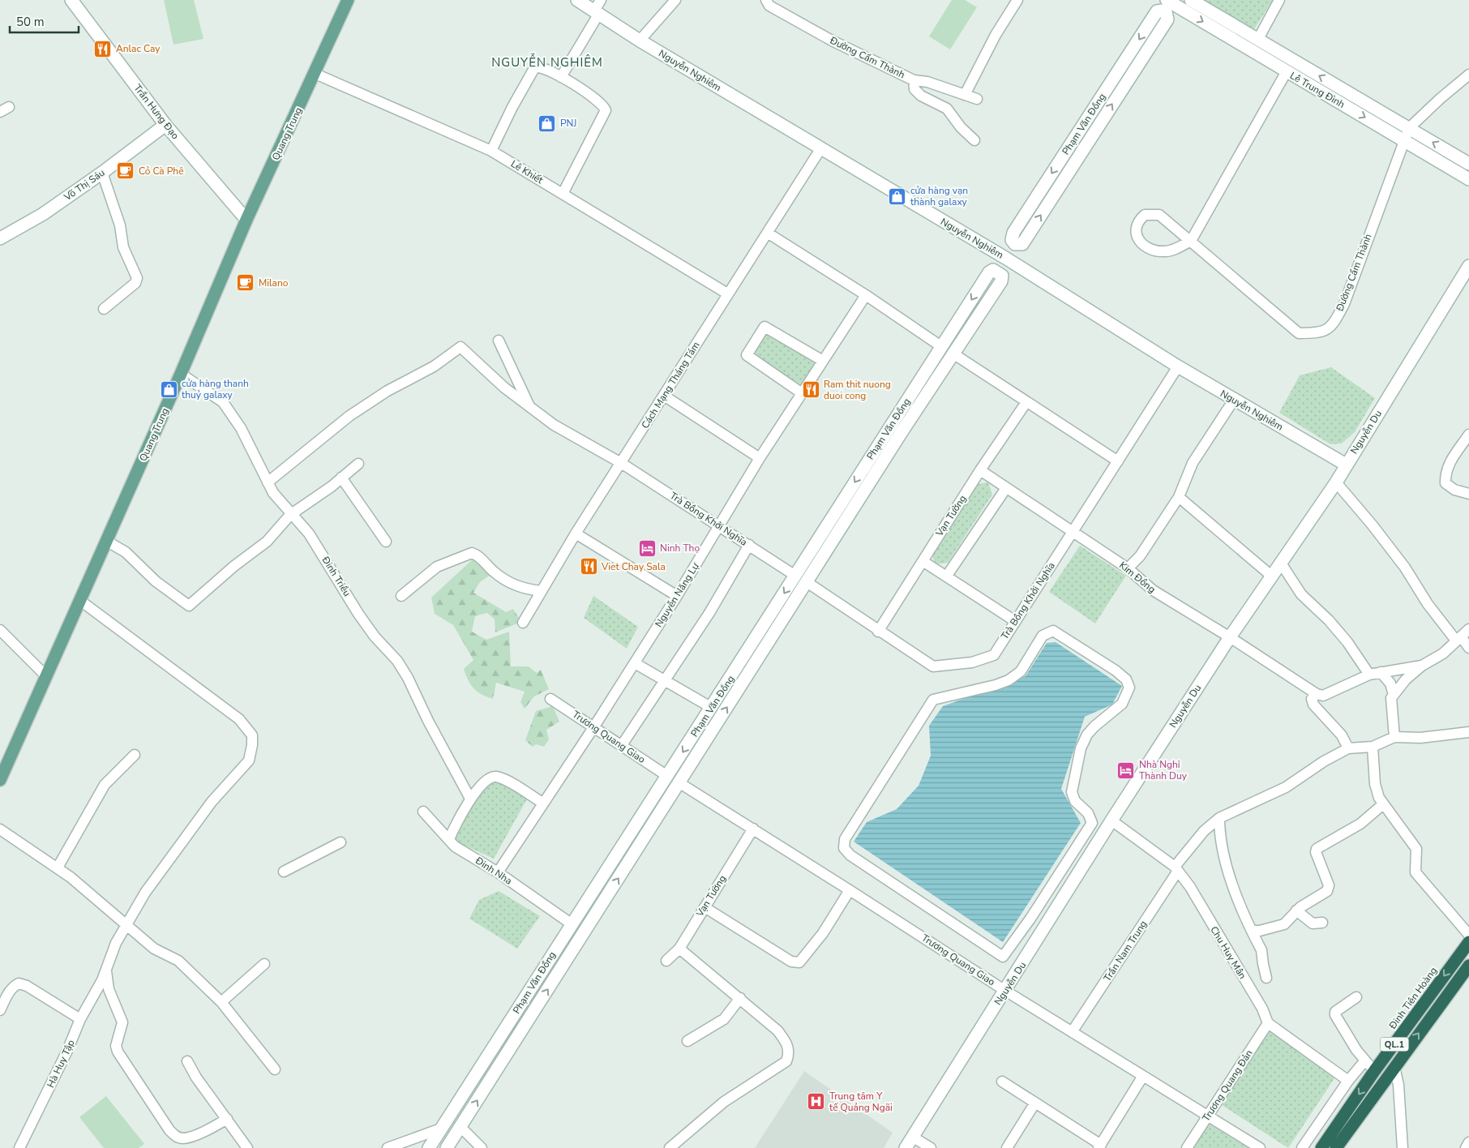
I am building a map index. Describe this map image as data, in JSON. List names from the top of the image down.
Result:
{
  "streets": {
    "highway": ["Đinh Tiên Hoàng", "QL.1"],
    "main road": ["Quang Trung"],
    "street": [
      "Đường Cẩm Thành",
      "Nguyễn Nghiêm",
      "Lê Trung Đình",
      "Trần Hưng Đạo",
      "Phạm Văn Đồng",
      "Lê Khiết",
      "Võ Thị Sáu",
      "Cách Mạng Tháng Tám",
      "Nguyễn Du",
      "Vạn Tường",
      "Trà Bồng Khởi Nghĩa",
      "Đinh Triều",
      "Kim Đồng",
      "Nguyễn Năng Lự",
      "Trương Quang Giao",
      "Đinh Nha",
      "Trần Nam Trung",
      "Chu Huy Mân",
      "Hà Huy Tập",
      "Trương Quang Đản"
    ]
  },
  "crossings": [
    ["Đường Cẩm Thành", "Lê Trung Đình"],
    ["Nguyễn Nghiêm", "Phạm Văn Đồng"],
    ["Nguyễn Nghiêm", "Cách Mạng Tháng Tám"],
    ["Nguyễn Nghiêm", "Nguyễn Du"],
    ["Nguyễn Nghiêm", "Trà Bồng Khởi Nghĩa"],
    ["Lê Trung Đình", "Phạm Văn Đồng"],
    ["Trần Hưng Đạo", "Quang Trung"],
    ["Trần Hưng Đạo", "Võ Thị Sáu"],
    ["Phạm Văn Đồng", "Trà Bồng Khởi Nghĩa"],
    ["Phạm Văn Đồng", "Trương Quang Giao"],
    ["Phạm Văn Đồng", "Đinh Nha"],
    ["Quang Trung", "Lê Khiết"],
    ["Quang Trung", "Đinh Triều"],
    ["Quang Trung", "Hà Huy Tập"],
    ["Lê Khiết", "Cách Mạng Tháng Tám"],
    ["Cách Mạng Tháng Tám", "Trà Bồng Khởi Nghĩa"],
    ["Nguyễn Du", "Kim Đồng"],
    ["Nguyễn Du", "Trương Quang Giao"],
    ["Nguyễn Du", "Chu Huy Mân"],
    ["Vạn Tường", "Trà Bồng Khởi Nghĩa"],
    ["Vạn Tường", "Kim Đồng"],
    ["Vạn Tường", "Trương Quang Giao"],
    ["Trà Bồng Khởi Nghĩa", "Đinh Triều"],
    ["Trà Bồng Khởi Nghĩa", "Kim Đồng"],
    ["Trà Bồng Khởi Nghĩa", "Nguyễn Năng Lự"],
    ["Nguyễn Năng Lự", "Trương Quang Giao"],
    ["Nguyễn Năng Lự", "Đinh Nha"],
    ["Trương Quang Giao", "Trần Nam Trung"],
    ["Trương Quang Giao", "Trương Quang Đản"],
    ["Trần Nam Trung", "Chu Huy Mân"],
    ["Chu Huy Mân", "Trương Quang Đản"]
  ],
  "districts": ["NGUYỄN NGHIÊM"],
  "places": {
    "restaurant": ["Anlac Cay", "Ram thit nuong duoi cong", "Viet Chay Sala"],
    "shop": ["PNJ", "cửa hàng vạn thành galaxy", "cửa hàng thanh thuỷ galaxy"],
    "cafe": ["Cỏ Cà Phê", "Milano"],
    "hotel": ["Ninh Thọ", "Nhà Nghỉ Thành Duy"],
    "hospital": ["Trung tâm Y tế Quảng Ngãi"]
  },
  "scale_bar": "50 m"
}
